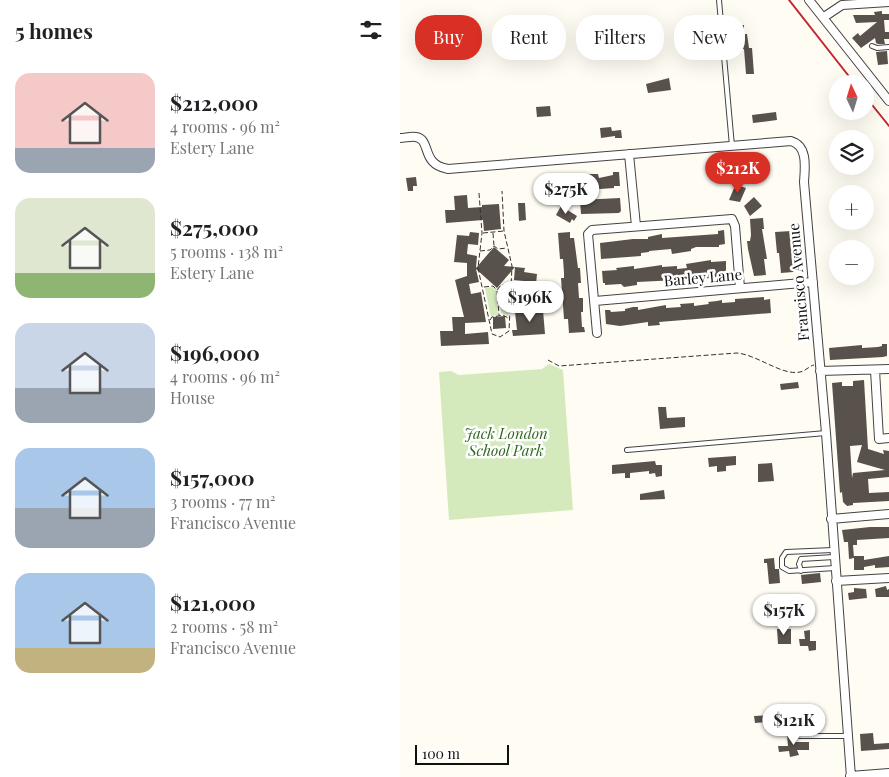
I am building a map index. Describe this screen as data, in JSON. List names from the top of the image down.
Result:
{
  "streets": {
    "street": ["Barley Lane", "Francisco Avenue"]
  },
  "crossings": [
    ["Barley Lane", "Francisco Avenue"]
  ],
  "parks": ["Jack London School Park"],
  "scale_bar": "100 m",
  "north": "top",
  "page": {
    "heading": "5 homes",
    "chip": [
      "Buy",
      "Rent",
      "Filters",
      "New"
    ],
    "list": [
      {
        "name": "$212,000",
        "note": "4 rooms · 96 m² · Estery Lane"
      },
      {
        "name": "$275,000",
        "note": "5 rooms · 138 m² · Estery Lane"
      },
      {
        "name": "$196,000",
        "note": "4 rooms · 96 m² · House"
      },
      {
        "name": "$157,000",
        "note": "3 rooms · 77 m² · Francisco Avenue"
      },
      {
        "name": "$121,000",
        "note": "2 rooms · 58 m² · Francisco Avenue"
      }
    ],
    "map_buttons": ["+", "−"],
    "price": [
      "$212K",
      "$275K",
      "$196K",
      "$157K",
      "$121K"
    ],
    "scale": "100 m"
  }
}
